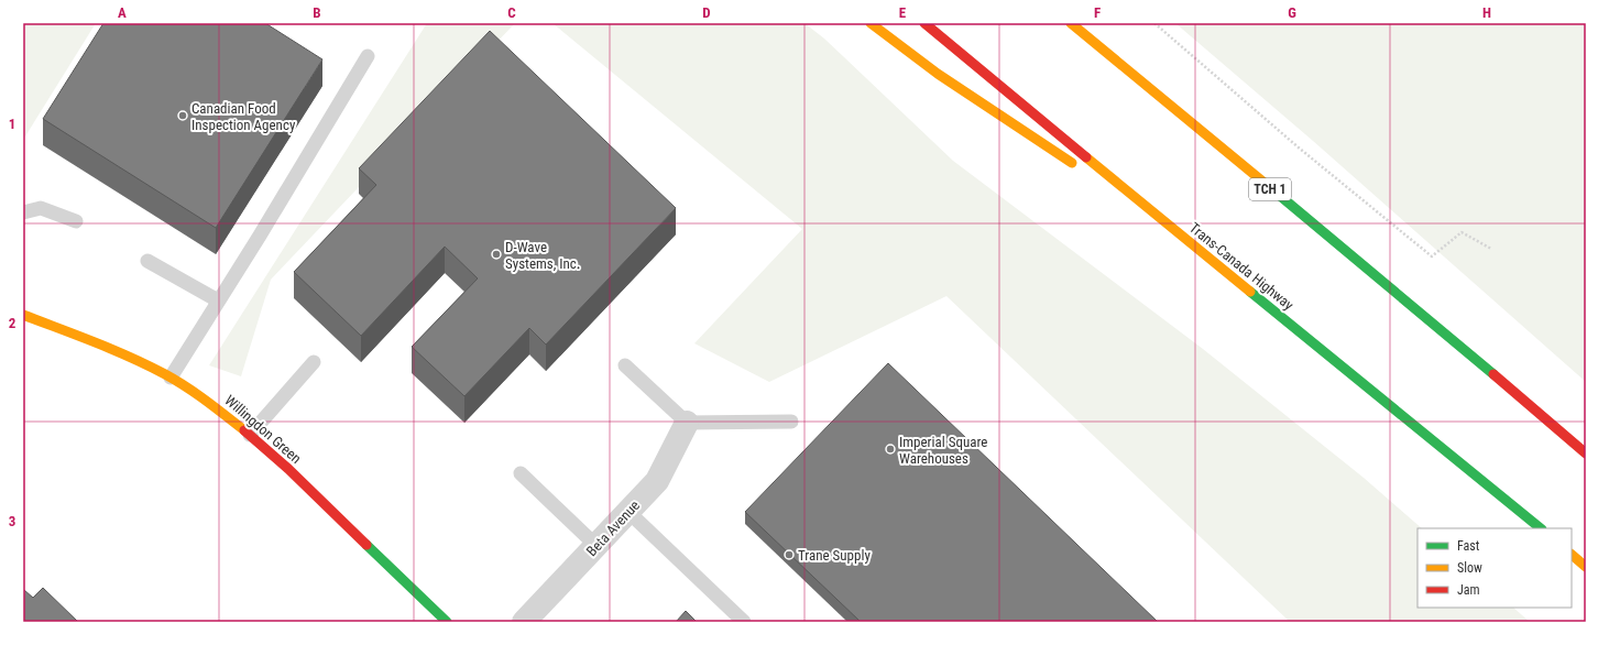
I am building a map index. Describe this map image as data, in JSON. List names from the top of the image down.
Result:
{
  "streets": {
    "main road": ["TCH 1", "Trans-Canada Highway", "Willingdon Green"],
    "street": ["Beta Avenue"]
  },
  "places": [
    "Canadian Food Inspection Agency",
    "D-Wave Systems, Inc.",
    "Imperial Square Warehouses",
    "Trane Supply"
  ],
  "legend": ["Fast", "Slow", "Jam"],
  "grid": {
    "columns": [
      "A",
      "B",
      "C",
      "D",
      "E",
      "F",
      "G",
      "H"
    ],
    "rows": ["1", "2", "3"]
  }
}
